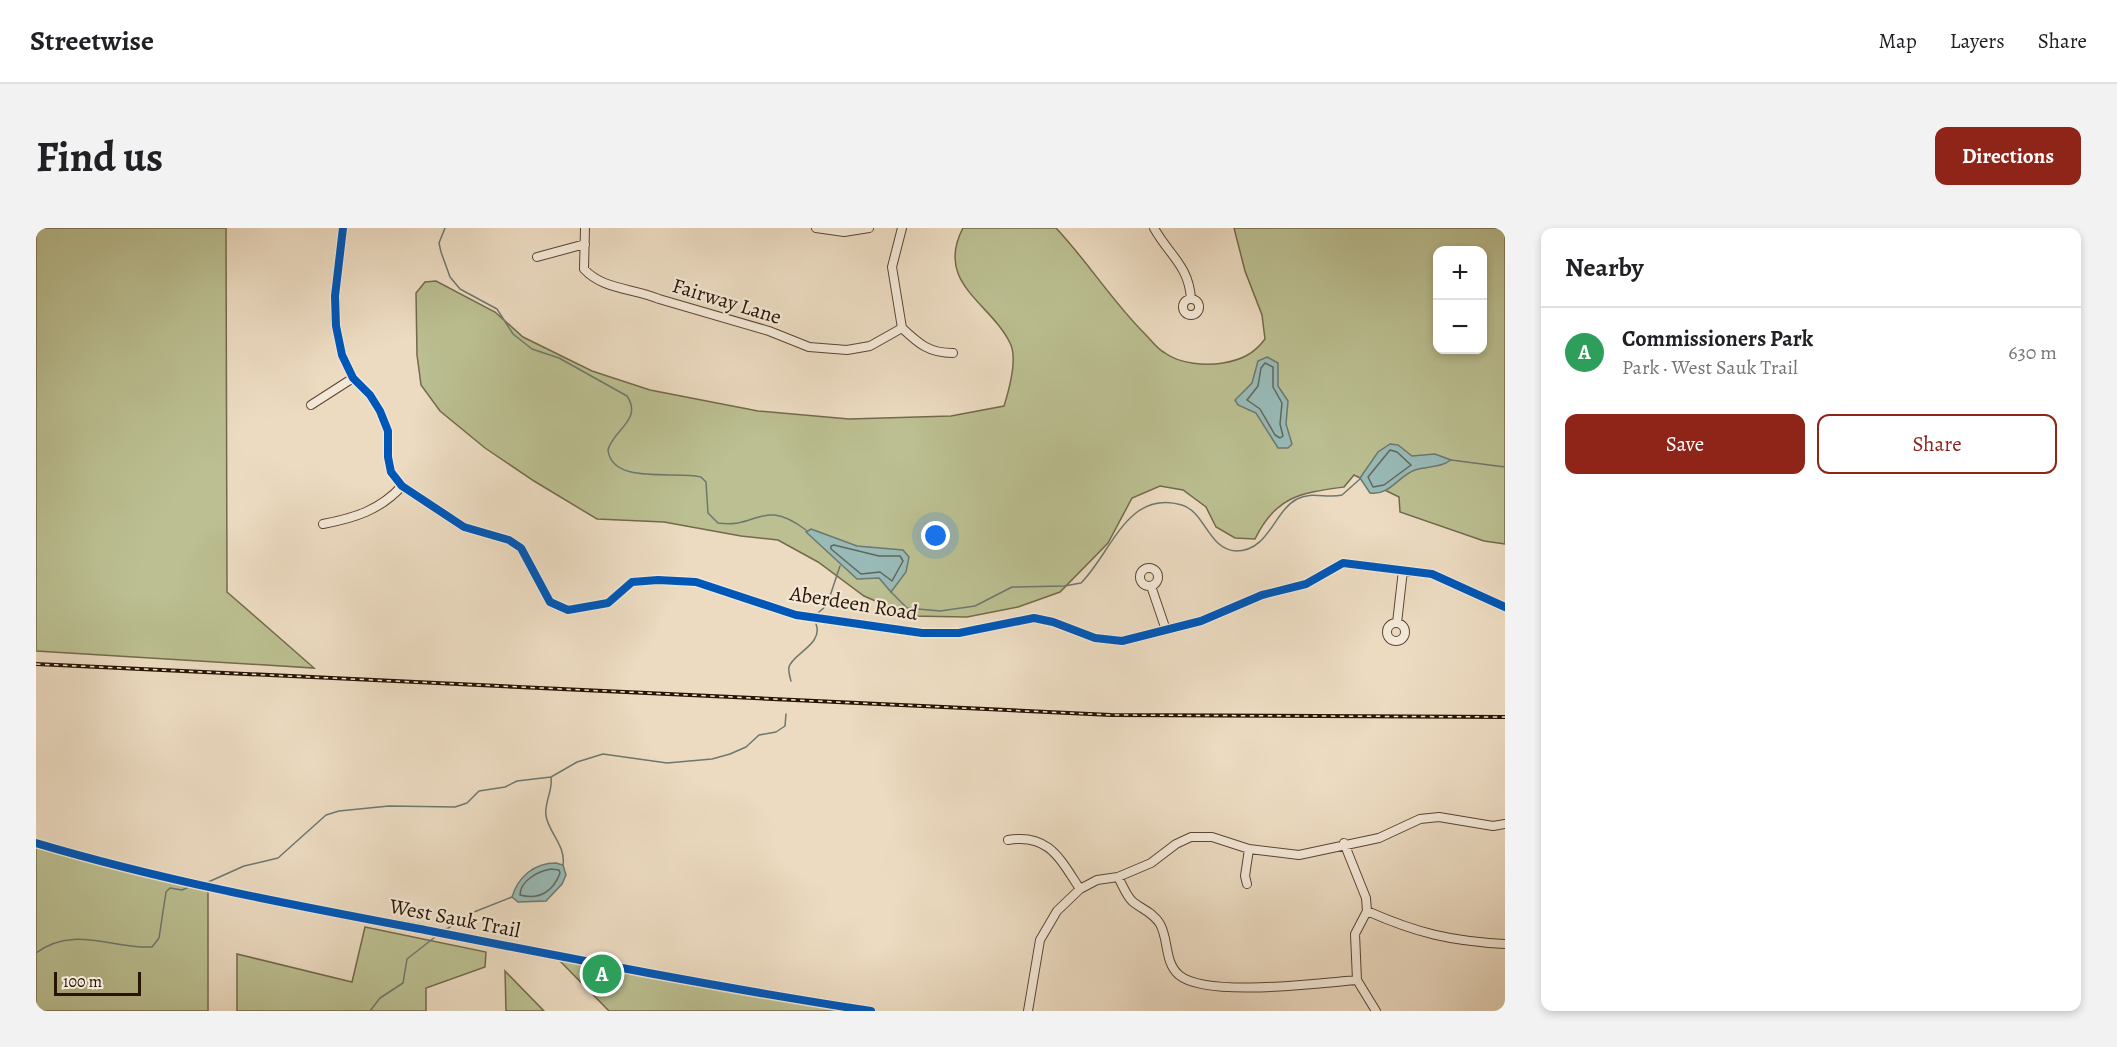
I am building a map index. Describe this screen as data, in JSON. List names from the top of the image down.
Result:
{
  "streets": {
    "street": ["Fairway Lane", "Aberdeen Road", "West Sauk Trail"]
  },
  "scale_bar": "100 m",
  "page": {
    "header": "Streetwise",
    "nav": ["Map", "Layers", "Share"],
    "buttons": [
      "Directions",
      ["Save", "Share"]
    ],
    "title": "Find us",
    "heading": "Nearby",
    "map_buttons": ["+", "−"],
    "list": [
      {
        "mark": "A",
        "name": "Commissioners Park",
        "note": "Park · West Sauk Trail",
        "value": "630 m"
      }
    ],
    "pins": "A",
    "scale": "100 m"
  }
}
